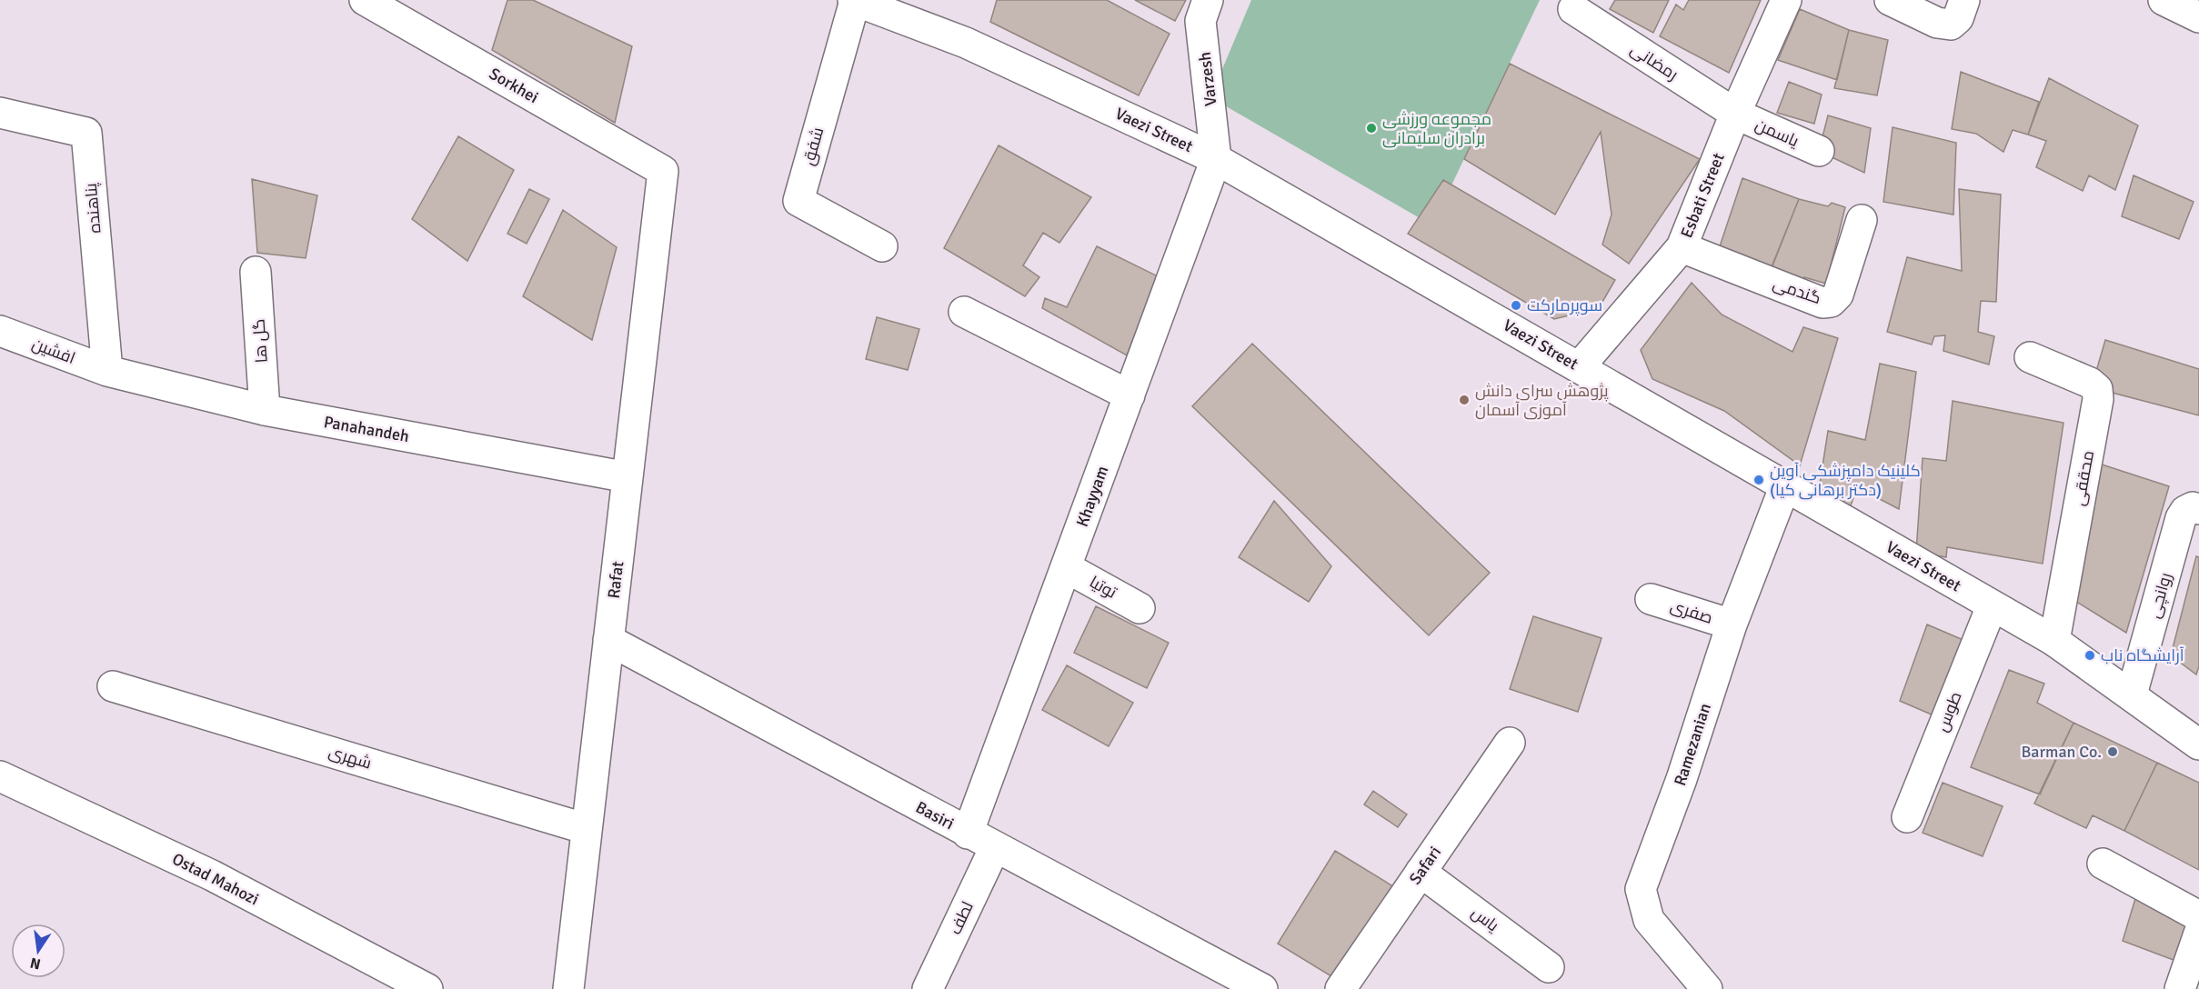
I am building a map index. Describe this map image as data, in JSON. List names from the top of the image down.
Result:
{
  "streets": {
    "street": [
      "رمضانی",
      "Varzesh",
      "Sorkhei",
      "Vaezi Street",
      "یاسمن",
      "شفق",
      "Esbati Street",
      "پناهنده",
      "گندمی",
      "گل ها",
      "افشین",
      "Panahandeh",
      "محققی",
      "Khayyam",
      "Rafat",
      "توتیا",
      "روانچی",
      "صفری",
      "طوس",
      "Ramezanian",
      "شهری",
      "Basiri",
      "Safari",
      "Ostad Mahozi",
      "لطف",
      "یاس"
    ]
  },
  "crossings": [
    ["رمضانی", "یاسمن"],
    ["رمضانی", "Esbati Street"],
    ["Varzesh", "Vaezi Street"],
    ["Varzesh", "Khayyam"],
    ["Sorkhei", "Rafat"],
    ["Vaezi Street", "شفق"],
    ["Vaezi Street", "Esbati Street"],
    ["Vaezi Street", "محققی"],
    ["Vaezi Street", "Khayyam"],
    ["Vaezi Street", "روانچی"],
    ["Vaezi Street", "طوس"],
    ["Vaezi Street", "Ramezanian"],
    ["یاسمن", "Esbati Street"],
    ["Esbati Street", "گندمی"],
    ["پناهنده", "افشین"],
    ["پناهنده", "Panahandeh"],
    ["گل ها", "Panahandeh"],
    ["افشین", "Panahandeh"],
    ["Panahandeh", "Rafat"],
    ["Khayyam", "توتیا"],
    ["Khayyam", "Basiri"],
    ["Rafat", "شهری"],
    ["Rafat", "Basiri"],
    ["صفری", "Ramezanian"],
    ["Basiri", "لطف"],
    ["Safari", "یاس"]
  ],
  "places": [
    "مجموعه ورزشی برادران سلیمانی",
    "سوپرمارکت",
    "پژوهش سرای دانش آموزی آسمان",
    "کلینیک دامپزشکی آوین (دکتر برهانی کیا)",
    "آرایشگاه ناب",
    "Barman Co."
  ],
  "north": "bottom"
}
